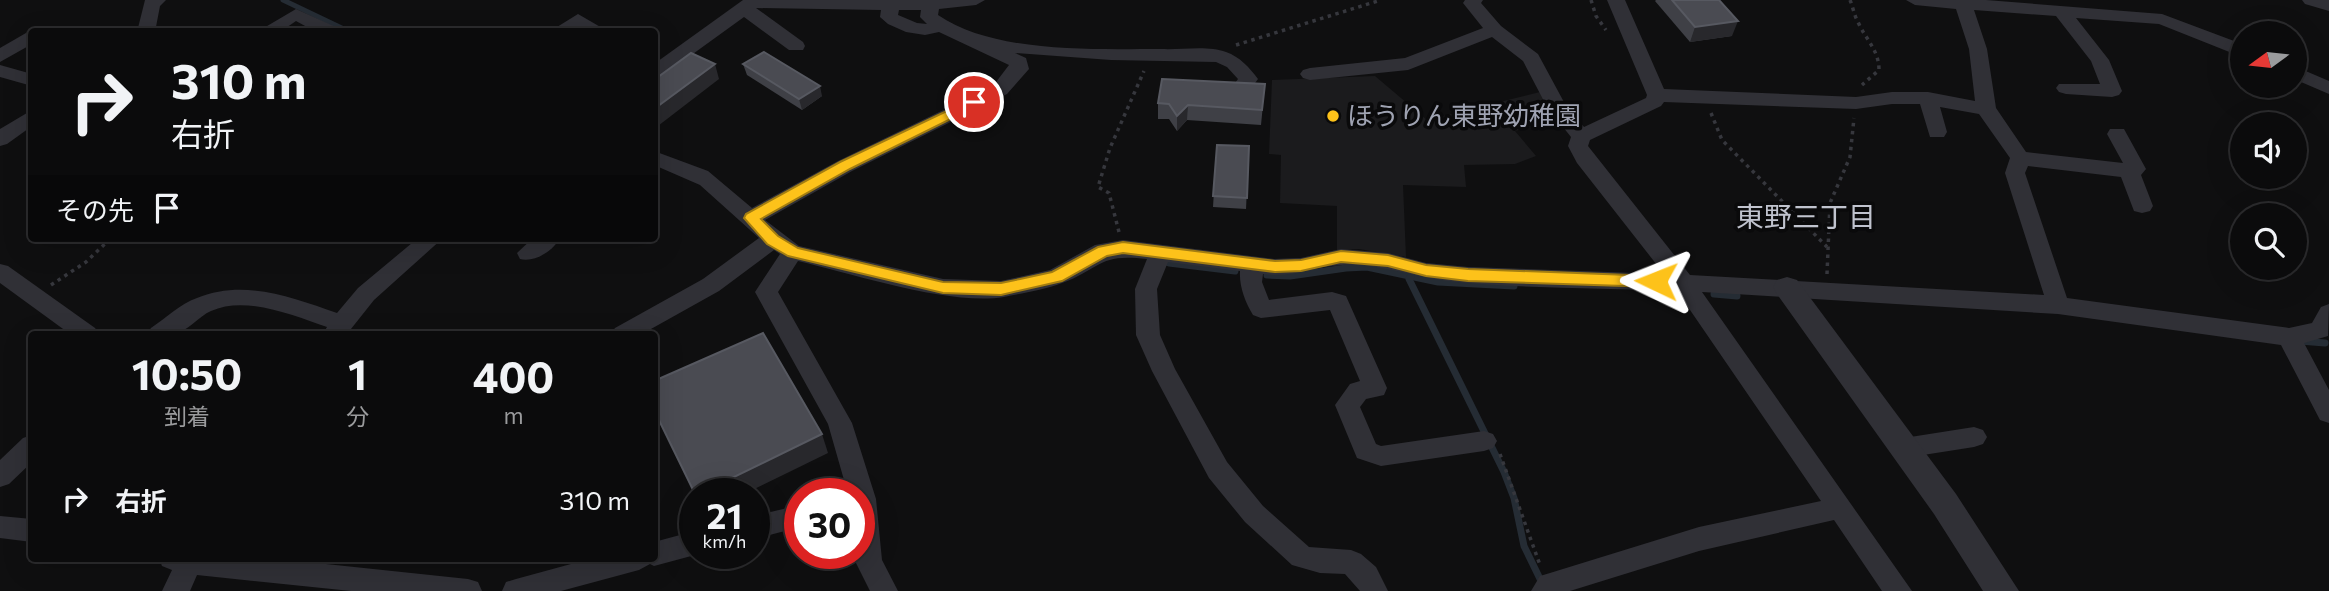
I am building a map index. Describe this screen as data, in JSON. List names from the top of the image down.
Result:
{
  "districts": ["東野三丁目"],
  "places": ["ほうりん東野幼稚園"],
  "north": "left",
  "page": {
    "turn": ["310 m", "右折"],
    "then": "その先",
    "eta": [
      "10:50",
      "到着",
      "1",
      "分",
      "400",
      "m"
    ],
    "list": [
      {
        "name": "右折",
        "value": "310 m"
      }
    ],
    "speed": "21 km/h",
    "limit": "30"
  }
}
